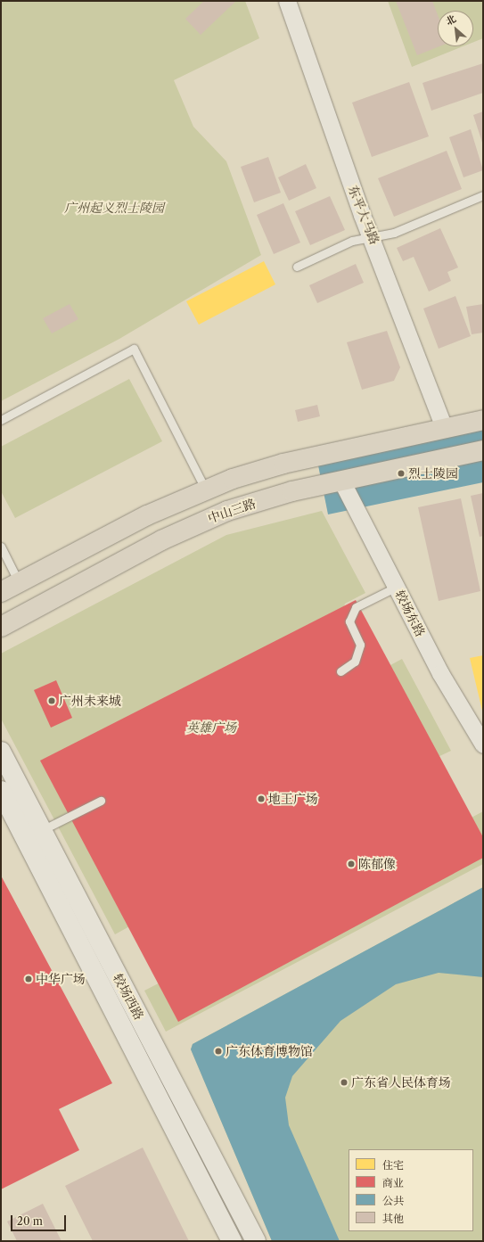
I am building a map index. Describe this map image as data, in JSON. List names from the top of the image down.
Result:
{
  "streets": {
    "main road": ["中山三路"],
    "street": ["东平大马路", "较场东路", "较场西路"]
  },
  "crossings": [
    ["中山三路", "较场东路"]
  ],
  "parks": ["广州起义烈士陵园", "英雄广场"],
  "places": [
    "烈士陵园",
    "广州未来城",
    "地王广场",
    "陈郁像",
    "中华广场",
    "广东体育博物馆",
    "广东省人民体育场"
  ],
  "legend": [
    "住宅",
    "商业",
    "公共",
    "其他"
  ],
  "scale_bar": "20 m",
  "north": "top left"
}
